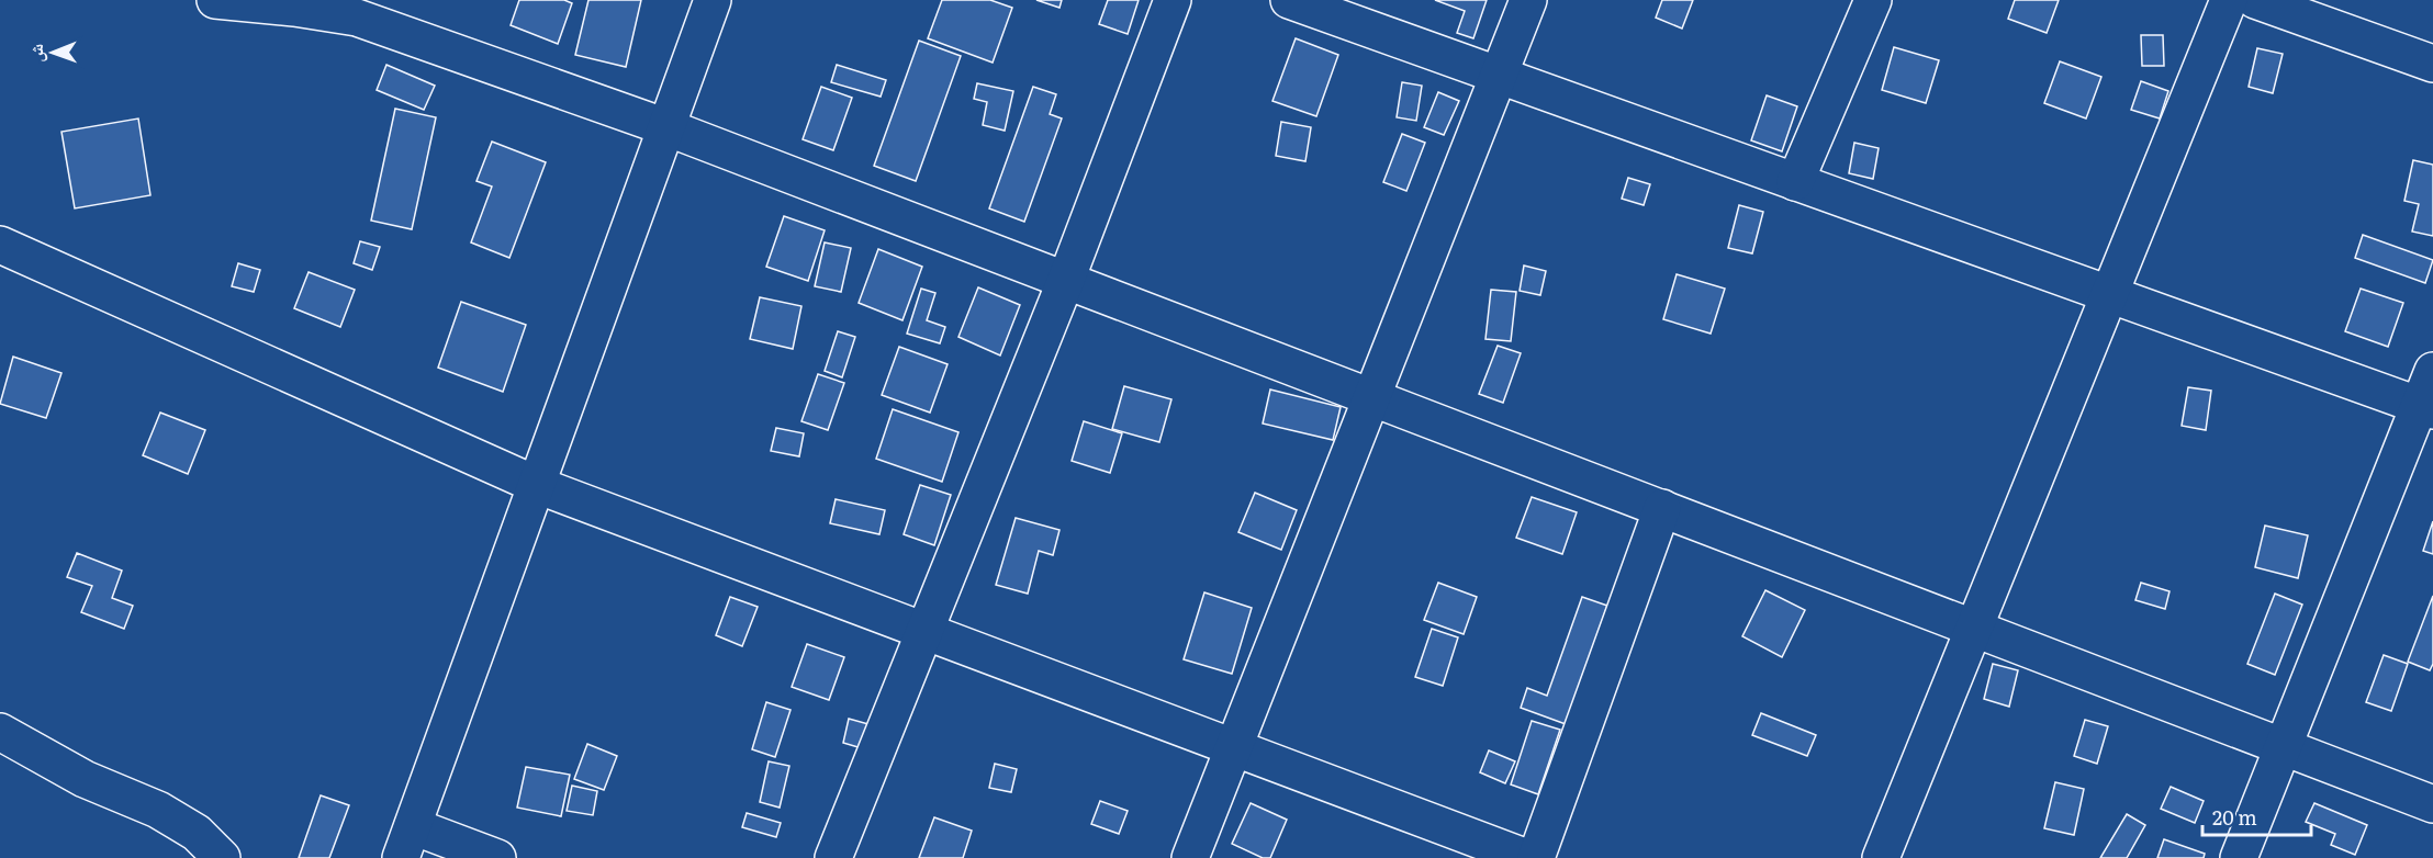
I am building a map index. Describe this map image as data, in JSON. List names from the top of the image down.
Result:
{
  "scale_bar": "20 m",
  "north": "left"
}
